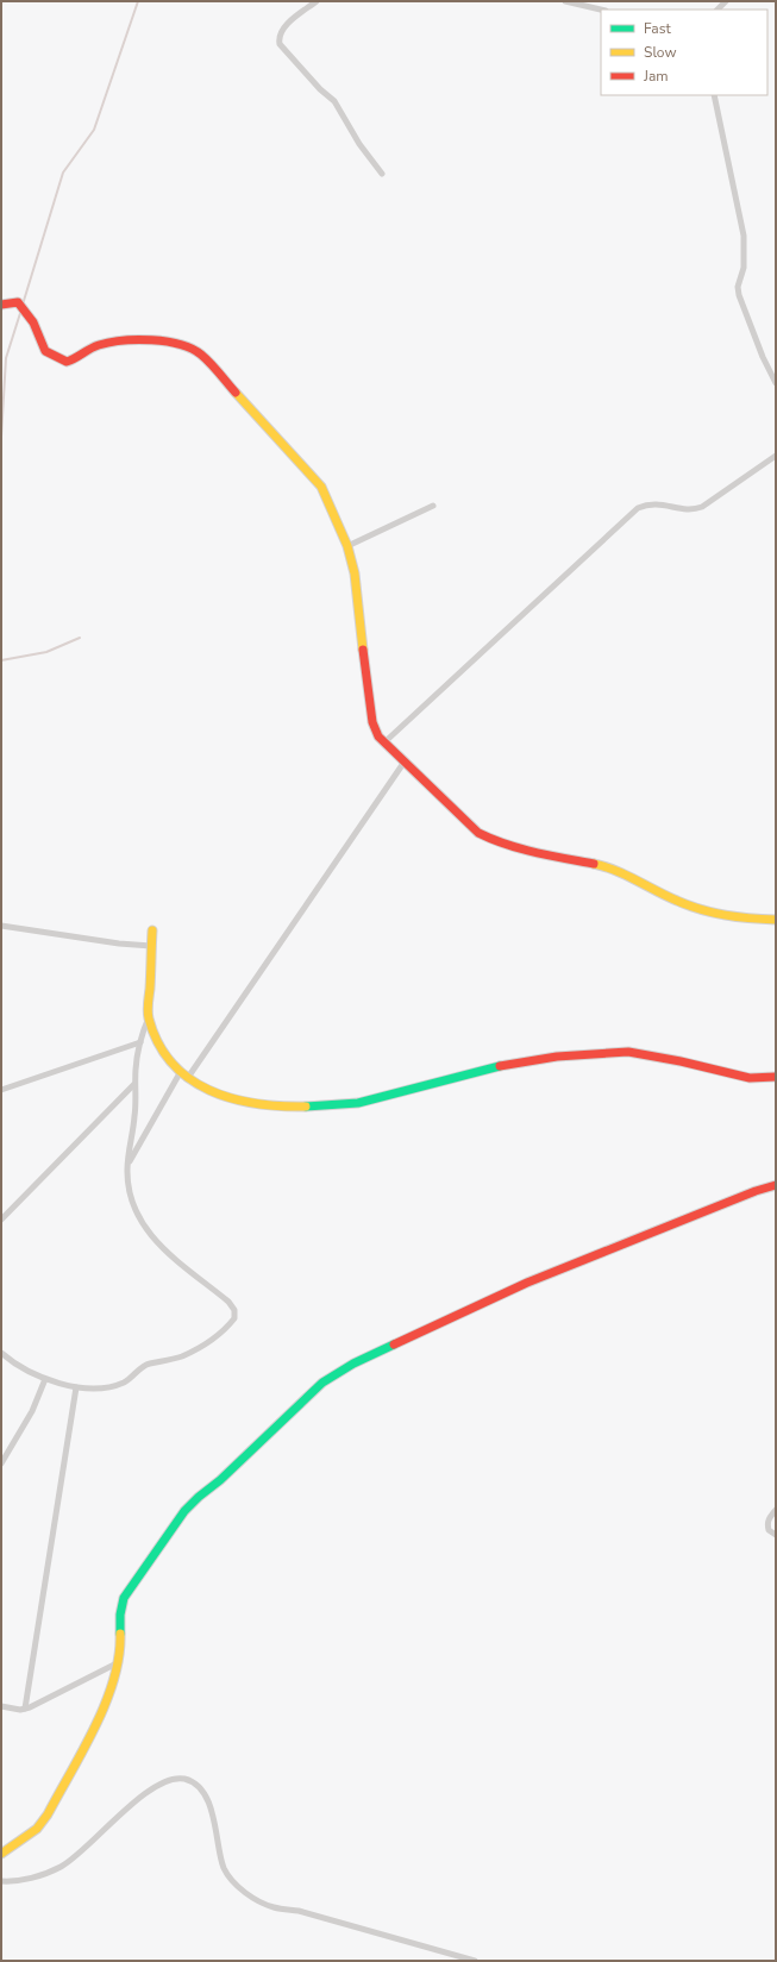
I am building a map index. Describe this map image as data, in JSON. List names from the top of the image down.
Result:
{
  "legend": ["Fast", "Slow", "Jam"]
}
